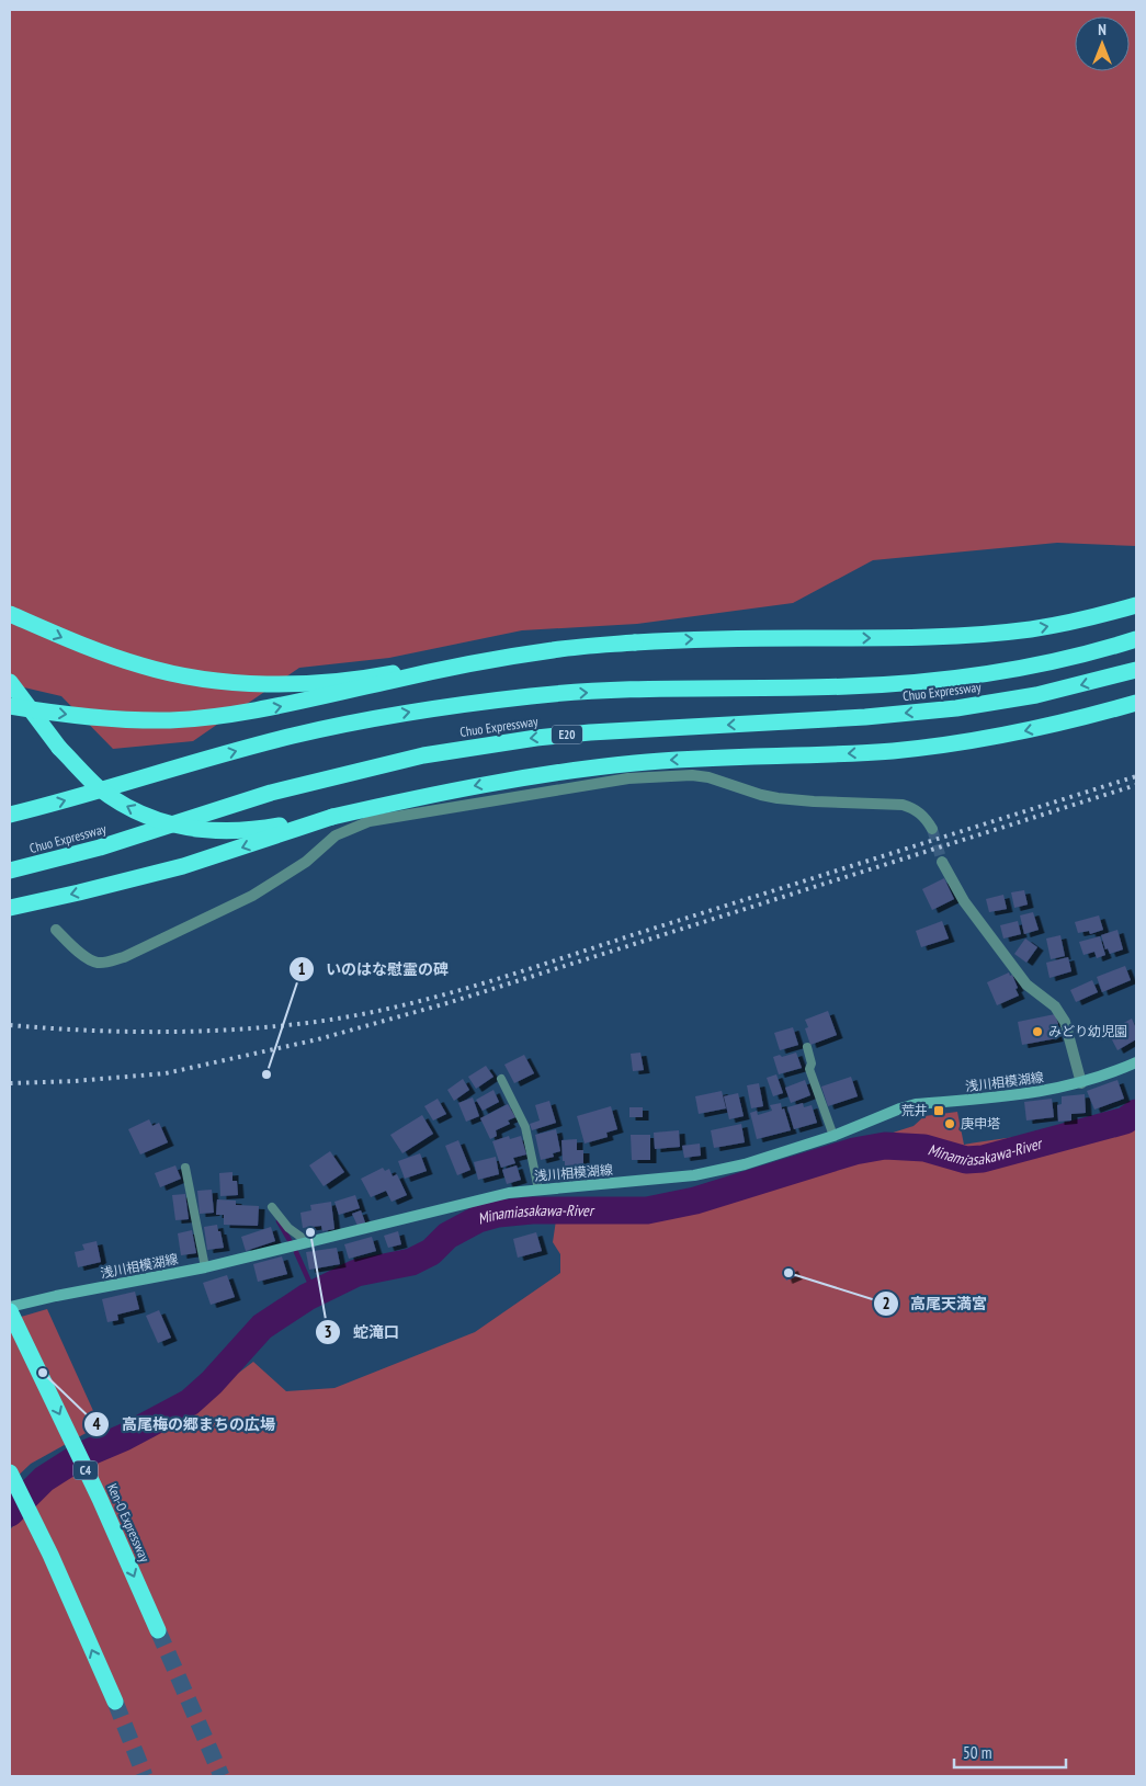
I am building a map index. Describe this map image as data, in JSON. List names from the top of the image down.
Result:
{
  "streets": {
    "highway": [
      "Chuo Expressway",
      "E20",
      "C4",
      "Ken-O Expressway"
    ],
    "main road": ["浅川相模湖線"]
  },
  "water": ["Minamiasakawa-River"],
  "places": {
    "other": [
      "みどり幼児園",
      "いのはな慰霊の碑",
      "庚申塔",
      "蛇滝口",
      "高尾天満宮",
      "高尾梅の郷まちの広場"
    ],
    "transit": ["荒井"]
  },
  "scale_bar": "50 m",
  "north": "top"
}
